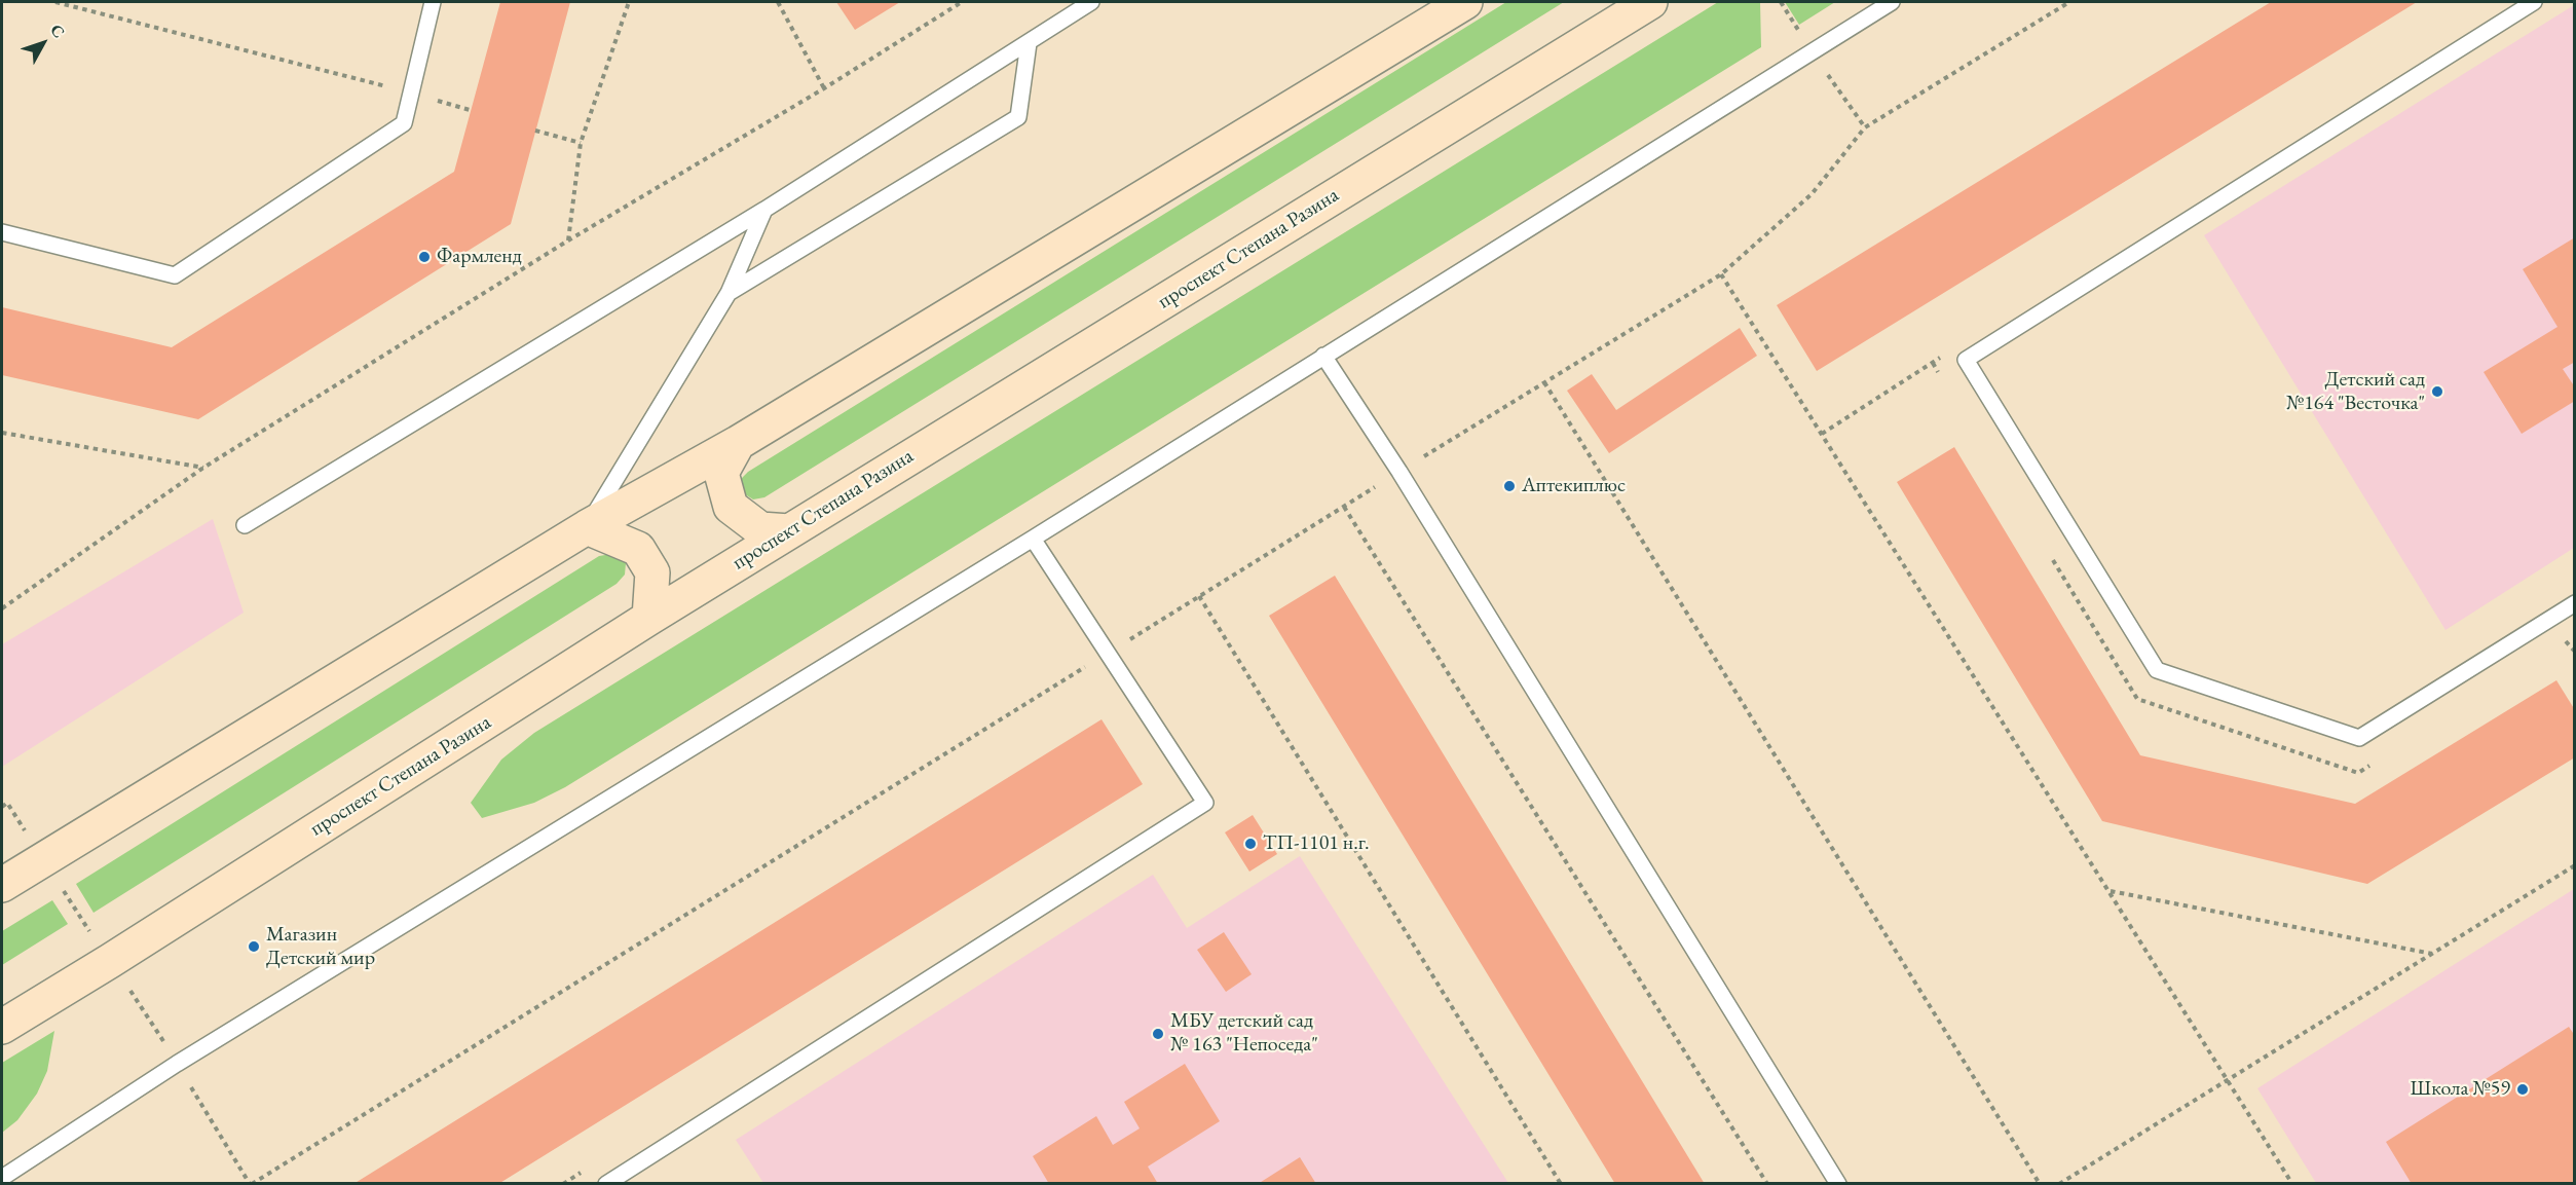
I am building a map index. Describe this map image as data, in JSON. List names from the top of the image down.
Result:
{
  "streets": {
    "main road": ["проспект Степана Разина"]
  },
  "places": [
    "Фармленд",
    "Детский сад №164 \"Весточка\"",
    "Аптекиплюс",
    "ТП-1101 н.г.",
    "Магазин Детский мир",
    "МБУ детский сад № 163 \"Непоседа\"",
    "Школа №59"
  ],
  "north": "top right"
}
